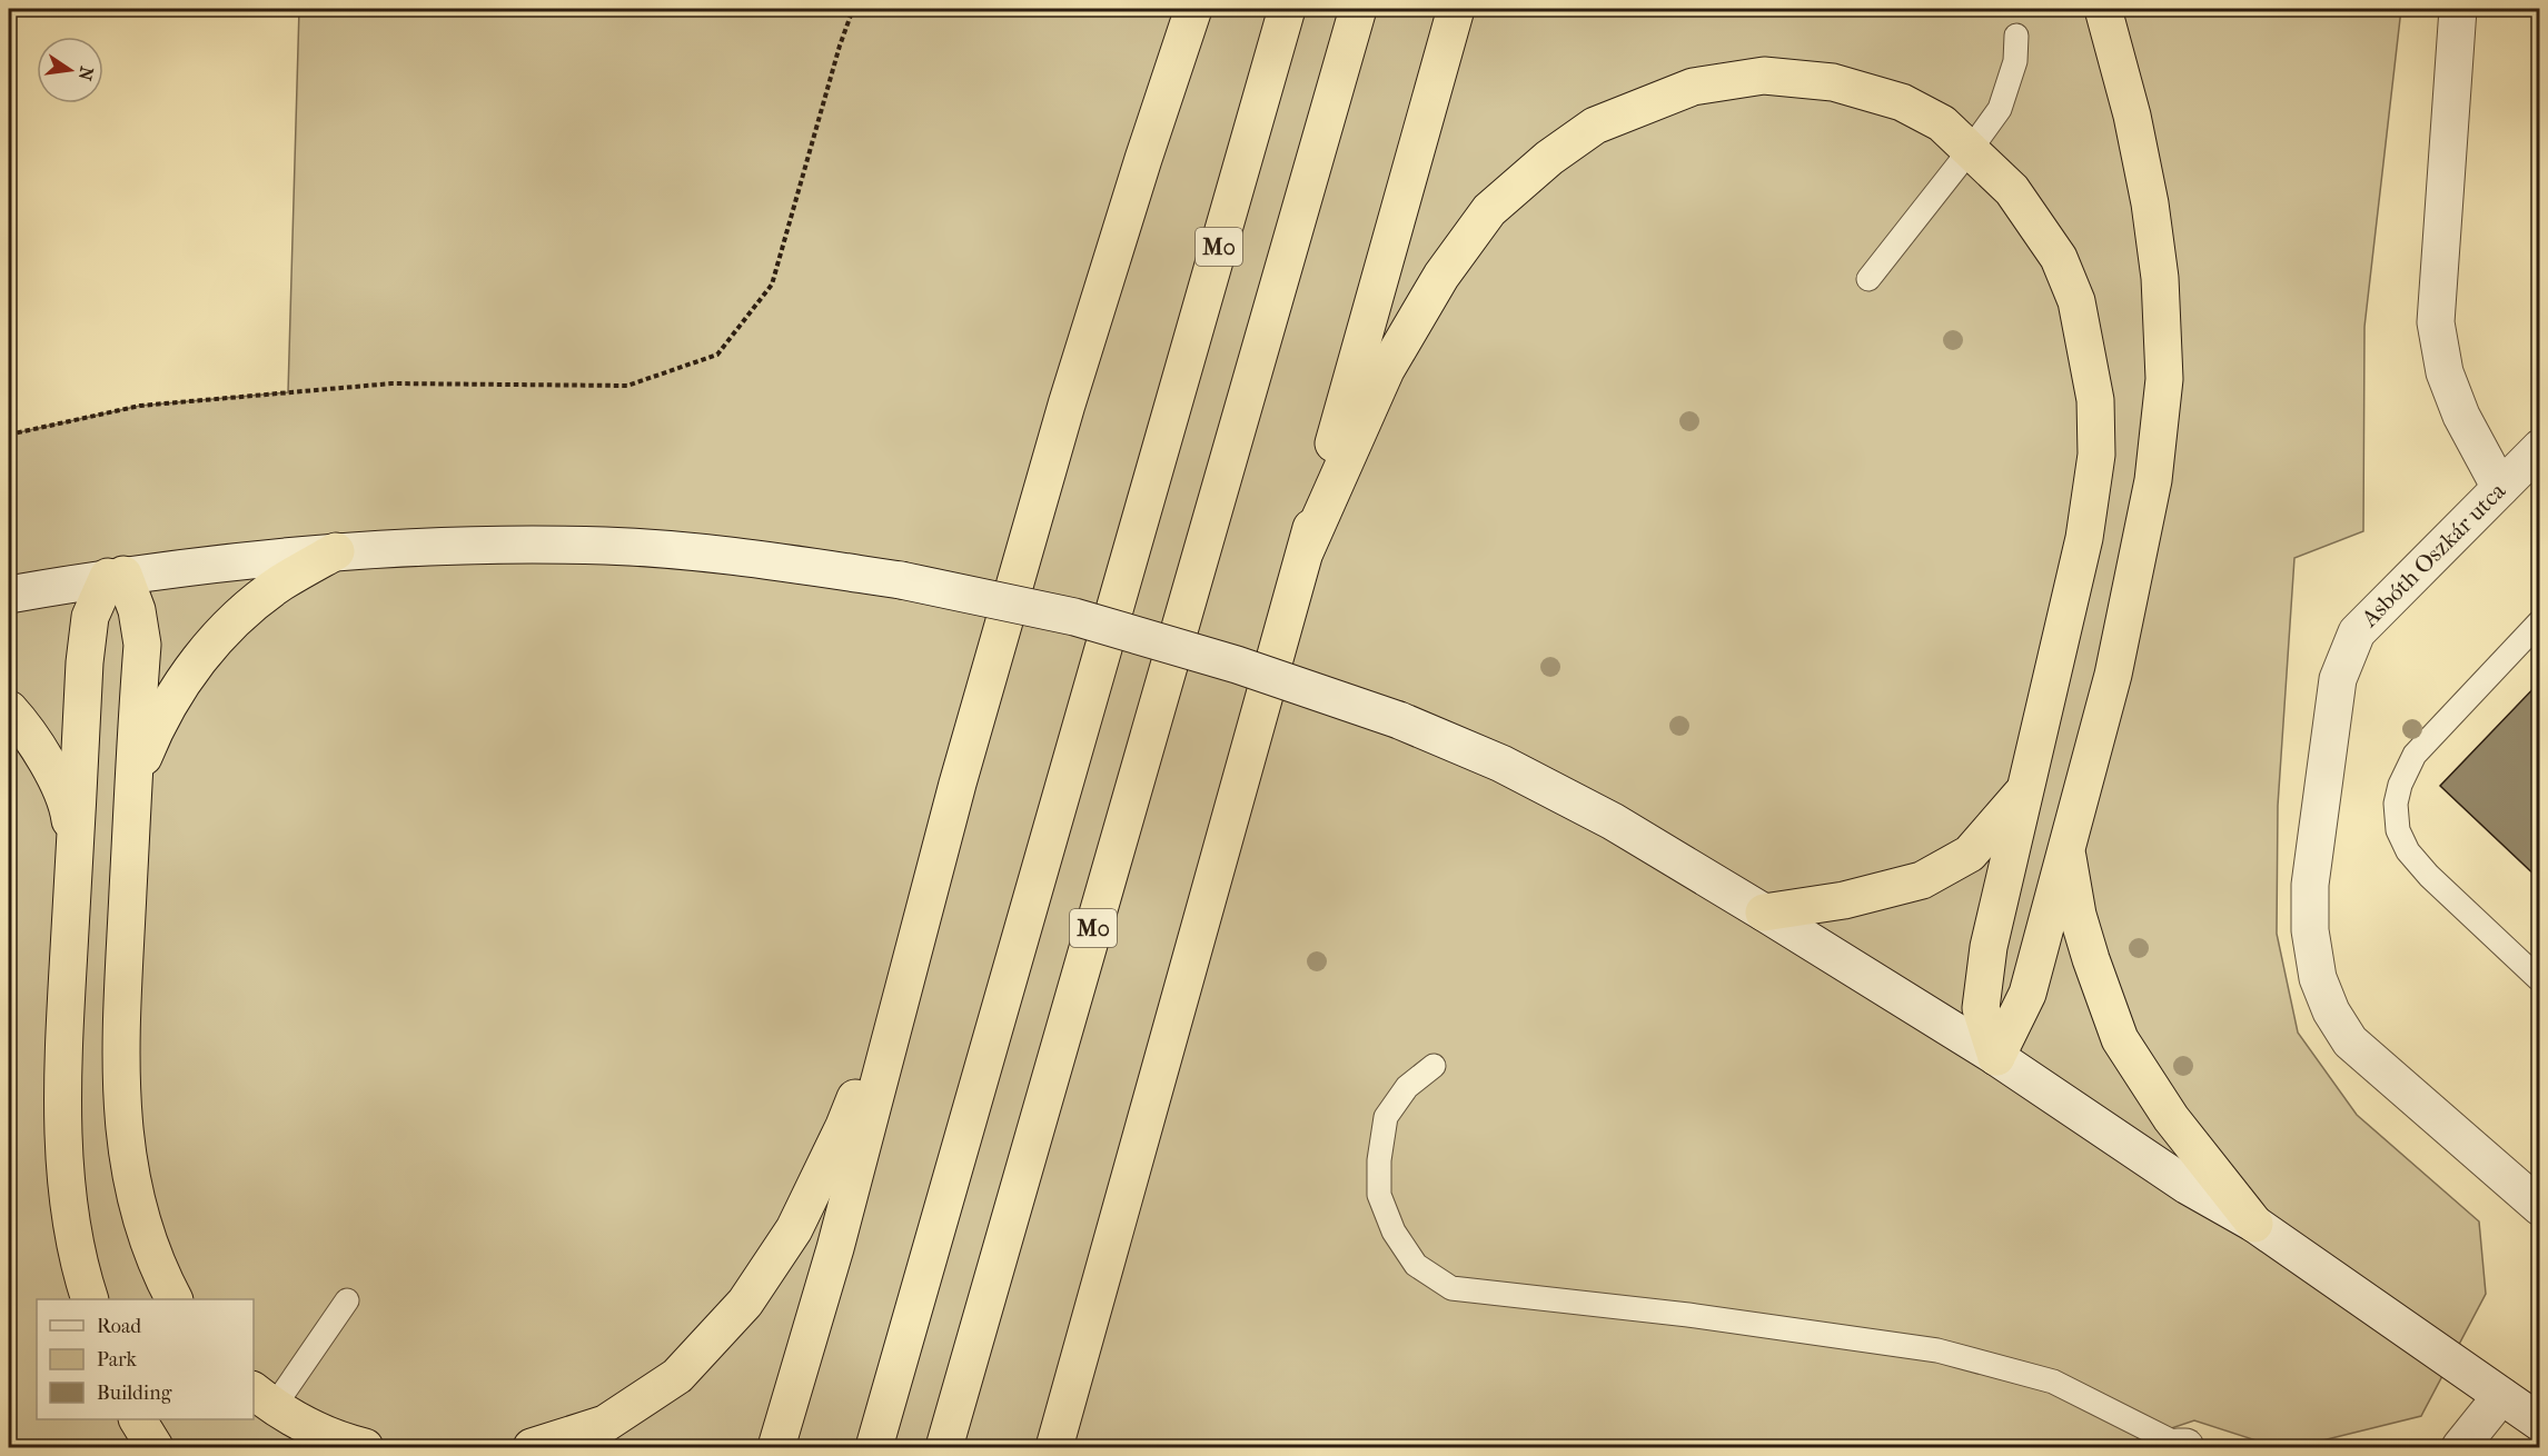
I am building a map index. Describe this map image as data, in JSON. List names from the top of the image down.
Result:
{
  "streets": {
    "highway": ["M0"],
    "main road": ["Asbóth Oszkár utca"]
  },
  "legend": ["Road", "Park", "Building"],
  "north": "right"
}
